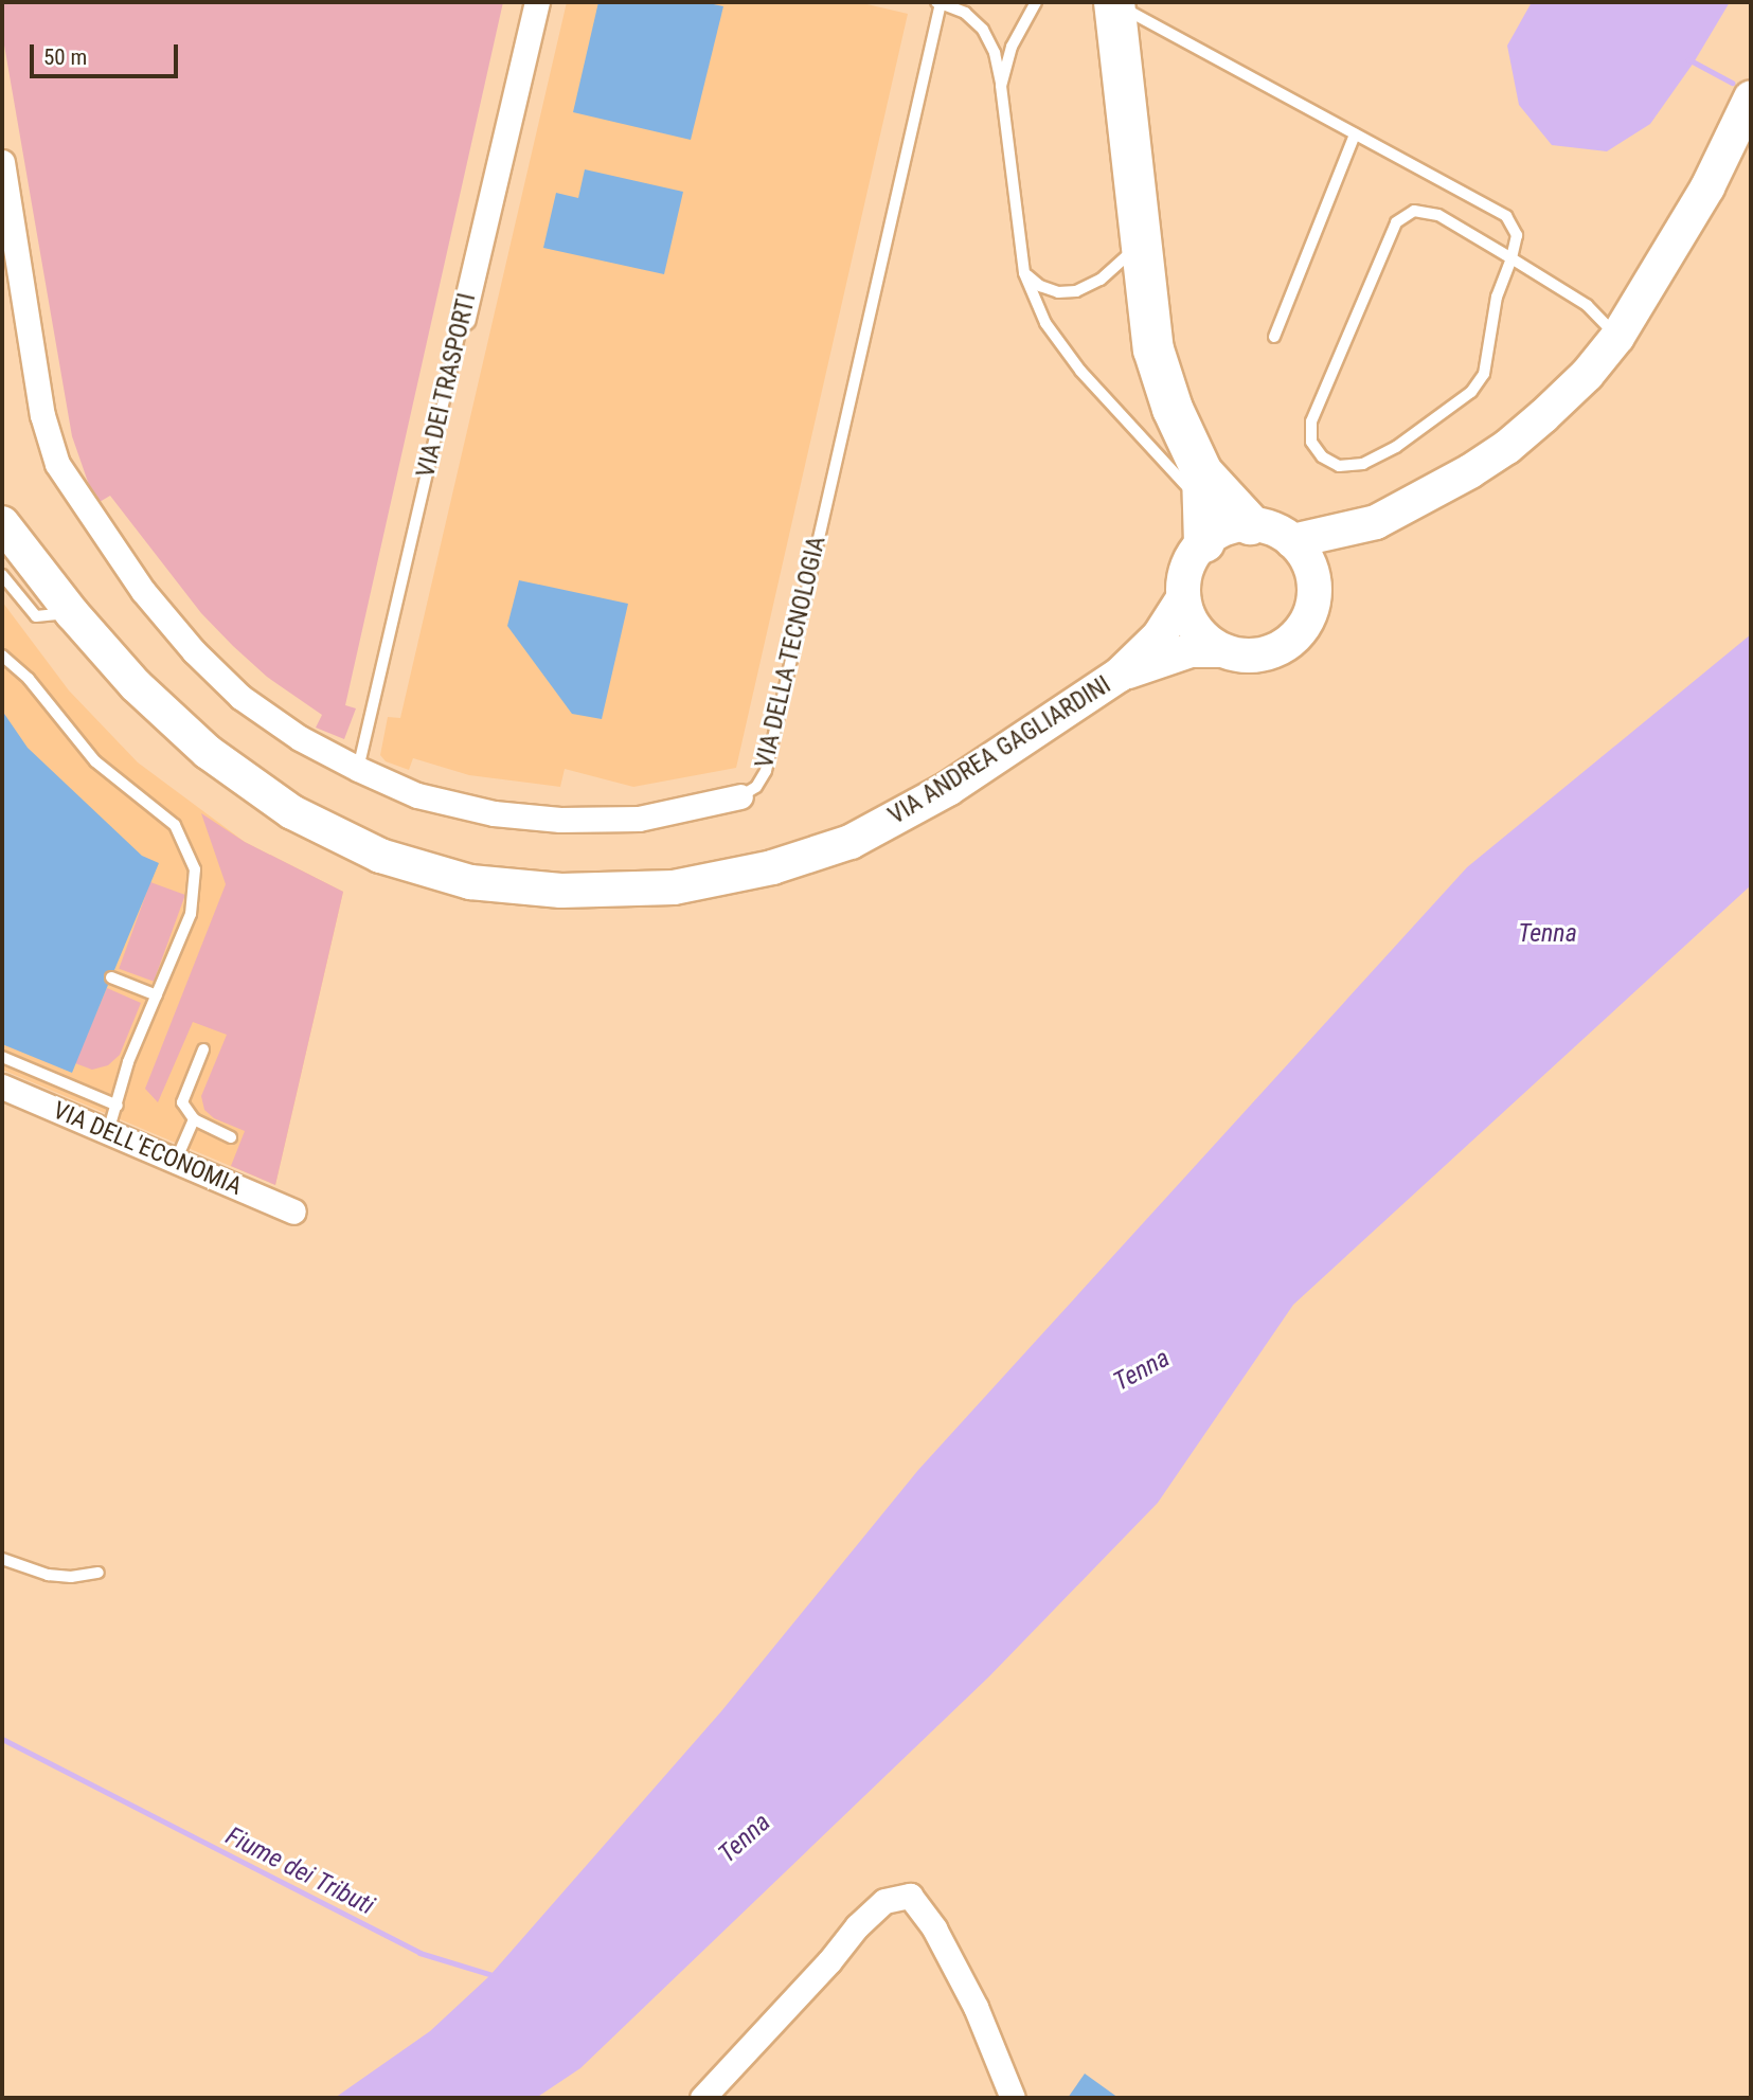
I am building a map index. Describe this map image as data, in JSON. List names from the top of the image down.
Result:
{
  "streets": {
    "main road": ["VIA ANDREA GAGLIARDINI"],
    "street": ["VIA DEI TRASPORTI", "VIA DELLA TECNOLOGIA", "VIA DELL'ECONOMIA"]
  },
  "crossings": [
    ["VIA DEI TRASPORTI", "VIA DELLA TECNOLOGIA"]
  ],
  "water": ["Tenna", "Fiume dei Tributi"],
  "scale_bar": "50 m"
}
